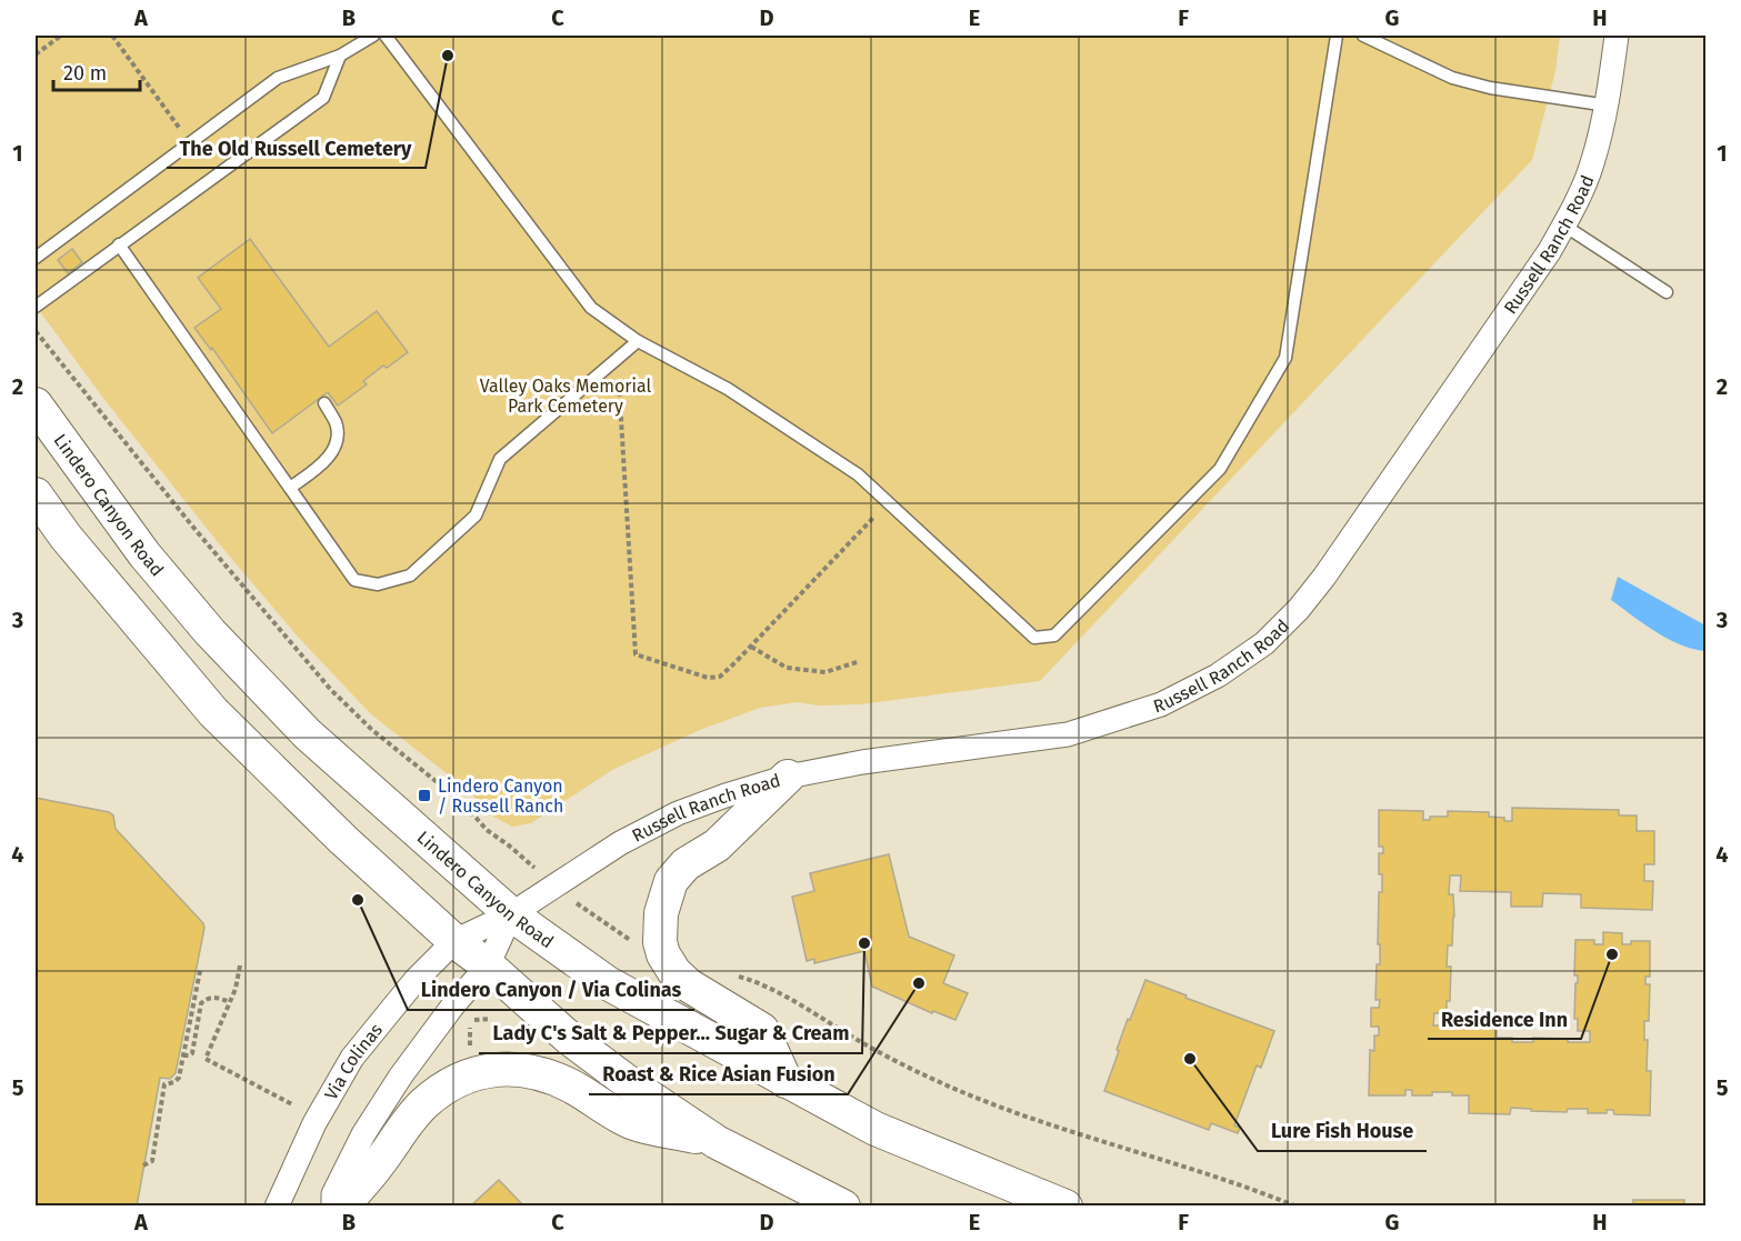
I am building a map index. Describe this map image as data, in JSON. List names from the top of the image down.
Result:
{
  "streets": {
    "main road": ["Lindero Canyon Road"],
    "street": ["Russell Ranch Road", "Via Colinas"]
  },
  "crossings": [
    ["Russell Ranch Road", "Lindero Canyon Road"],
    ["Russell Ranch Road", "Via Colinas"],
    ["Lindero Canyon Road", "Via Colinas"]
  ],
  "parks": ["Valley Oaks Memorial Park Cemetery"],
  "places": {
    "other": [
      "The Old Russell Cemetery",
      "Lindero Canyon / Via Colinas",
      "Lady C's Salt & Pepper... Sugar & Cream",
      "Residence Inn",
      "Roast & Rice Asian Fusion",
      "Lure Fish House"
    ],
    "transit": ["Lindero Canyon / Russell Ranch"]
  },
  "scale_bar": "20 m",
  "grid": {
    "columns": [
      "A",
      "B",
      "C",
      "D",
      "E",
      "F",
      "G",
      "H"
    ],
    "rows": [
      "1",
      "2",
      "3",
      "4",
      "5"
    ]
  }
}
